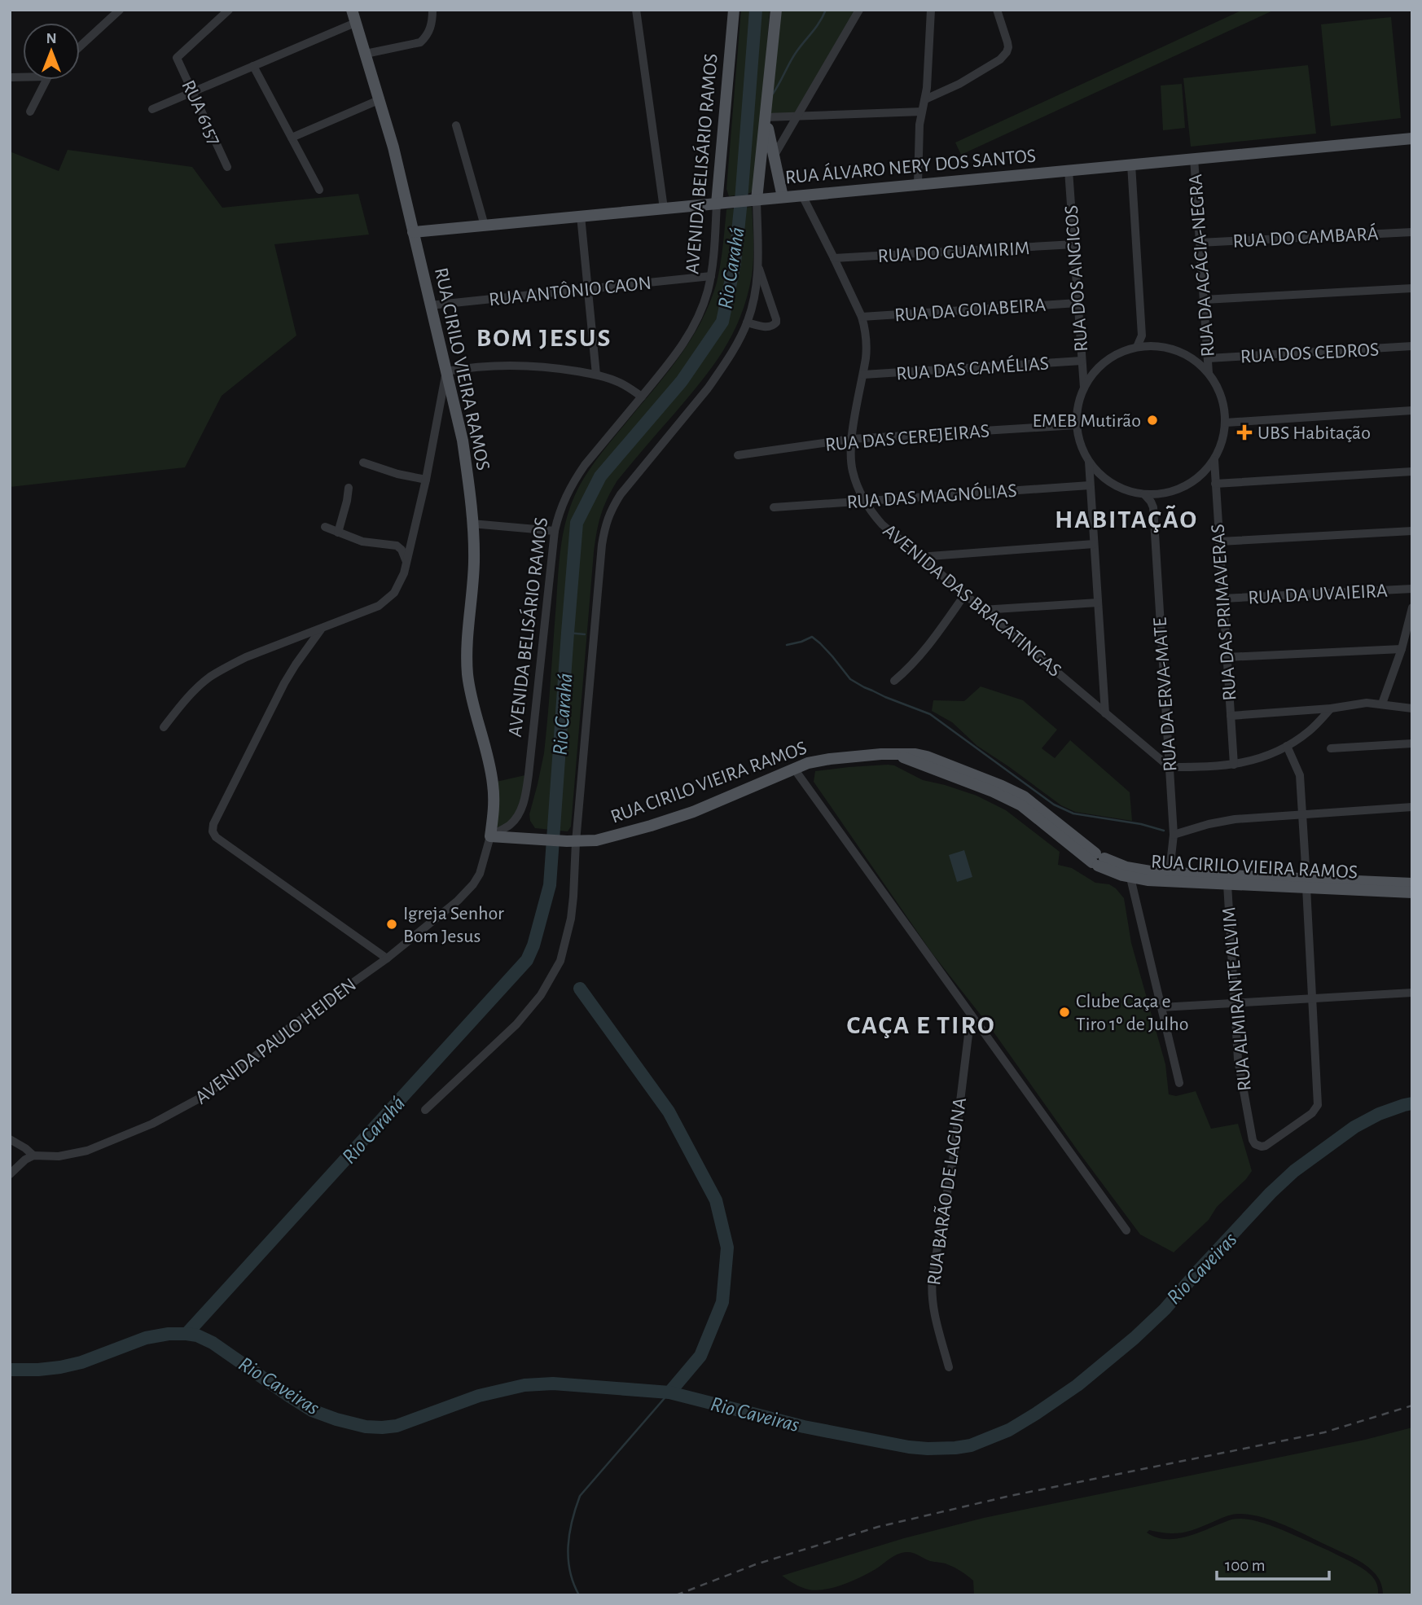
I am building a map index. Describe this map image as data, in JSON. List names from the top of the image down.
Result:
{
  "streets": {
    "main road": ["AVENIDA BELISÁRIO RAMOS", "RUA ÁLVARO NERY DOS SANTOS", "RUA CIRILO VIEIRA RAMOS"],
    "street": [
      "RUA 6157",
      "RUA DO CAMBARÁ",
      "RUA DO GUAMIRIM",
      "RUA DA ACÁCIA-NEGRA",
      "RUA DOS ANGICOS",
      "RUA ANTÔNIO CAON",
      "RUA DA GOIABEIRA",
      "RUA DOS CEDROS",
      "RUA DAS CAMÉLIAS",
      "RUA DAS CEREJEIRAS",
      "RUA DAS MAGNÓLIAS",
      "RUA DA UVAIEIRA",
      "AVENIDA DAS BRACATINGAS",
      "RUA DAS PRIMAVERAS",
      "RUA DA ERVA-MATE",
      "RUA ALMIRANTE ALVIM",
      "AVENIDA PAULO HEIDEN",
      "RUA BARÃO DE LAGUNA"
    ]
  },
  "crossings": [
    ["AVENIDA BELISÁRIO RAMOS", "RUA ÁLVARO NERY DOS SANTOS"],
    ["AVENIDA BELISÁRIO RAMOS", "RUA ANTÔNIO CAON"],
    ["AVENIDA BELISÁRIO RAMOS", "RUA CIRILO VIEIRA RAMOS"],
    ["AVENIDA BELISÁRIO RAMOS", "AVENIDA PAULO HEIDEN"],
    ["RUA ÁLVARO NERY DOS SANTOS", "RUA DA ACÁCIA-NEGRA"],
    ["RUA ÁLVARO NERY DOS SANTOS", "RUA DOS ANGICOS"],
    ["RUA ÁLVARO NERY DOS SANTOS", "RUA CIRILO VIEIRA RAMOS"],
    ["RUA ÁLVARO NERY DOS SANTOS", "AVENIDA DAS BRACATINGAS"],
    ["RUA DO CAMBARÁ", "RUA DA ACÁCIA-NEGRA"],
    ["RUA DO GUAMIRIM", "RUA DOS ANGICOS"],
    ["RUA DO GUAMIRIM", "AVENIDA DAS BRACATINGAS"],
    ["RUA DA ACÁCIA-NEGRA", "RUA DOS ANGICOS"],
    ["RUA DA ACÁCIA-NEGRA", "RUA DOS CEDROS"],
    ["RUA DA ACÁCIA-NEGRA", "RUA DAS CEREJEIRAS"],
    ["RUA DA ACÁCIA-NEGRA", "RUA DAS PRIMAVERAS"],
    ["RUA DOS ANGICOS", "RUA DA GOIABEIRA"],
    ["RUA DOS ANGICOS", "RUA DAS CAMÉLIAS"],
    ["RUA DOS ANGICOS", "RUA DAS CEREJEIRAS"],
    ["RUA DOS ANGICOS", "RUA DAS PRIMAVERAS"],
    ["RUA ANTÔNIO CAON", "RUA CIRILO VIEIRA RAMOS"],
    ["RUA DA GOIABEIRA", "AVENIDA DAS BRACATINGAS"],
    ["RUA DAS CAMÉLIAS", "AVENIDA DAS BRACATINGAS"],
    ["RUA CIRILO VIEIRA RAMOS", "RUA DA ERVA-MATE"],
    ["RUA CIRILO VIEIRA RAMOS", "RUA ALMIRANTE ALVIM"],
    ["RUA CIRILO VIEIRA RAMOS", "AVENIDA PAULO HEIDEN"],
    ["RUA DAS CEREJEIRAS", "AVENIDA DAS BRACATINGAS"],
    ["RUA DAS CEREJEIRAS", "RUA DAS PRIMAVERAS"],
    ["RUA DAS MAGNÓLIAS", "AVENIDA DAS BRACATINGAS"],
    ["RUA DA UVAIEIRA", "RUA DAS PRIMAVERAS"],
    ["AVENIDA DAS BRACATINGAS", "RUA DA ERVA-MATE"]
  ],
  "districts": ["BOM JESUS", "HABITAÇÃO", "CAÇA E TIRO"],
  "water": ["Rio Carahá", "Rio Caveiras"],
  "places": {
    "other": ["EMEB Mutirão", "Igreja Senhor Bom Jesus", "Clube Caça e Tiro 1º de Julho"],
    "health": ["UBS Habitação"]
  },
  "scale_bar": "100 m",
  "north": "top"
}
